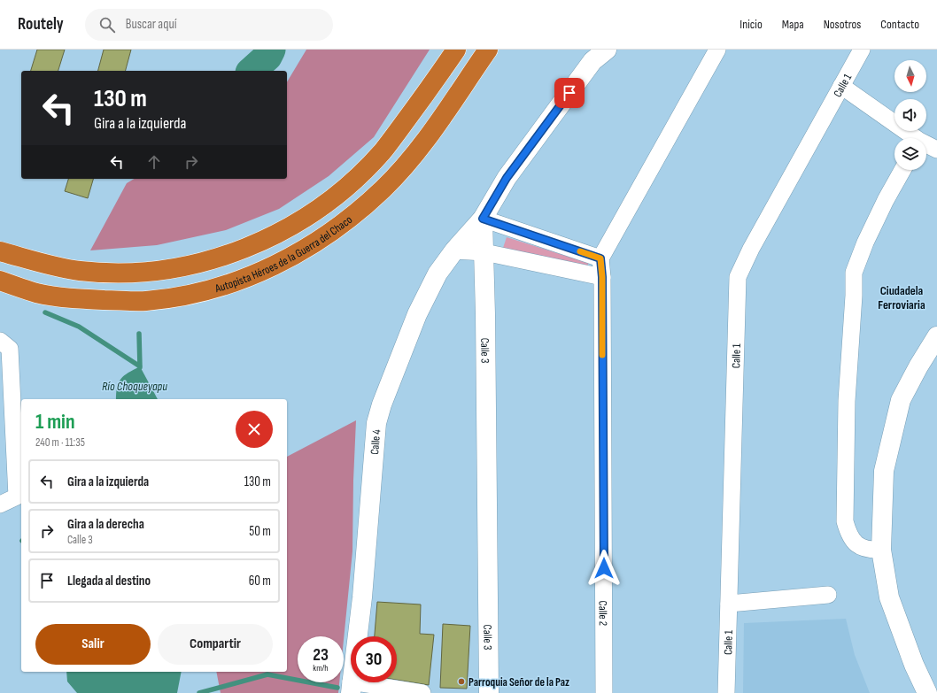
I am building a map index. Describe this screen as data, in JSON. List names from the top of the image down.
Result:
{
  "streets": {
    "highway": ["Autopista Héroes de la Guerra del Chaco"],
    "street": [
      "Calle 1",
      "Calle 3",
      "Calle 4",
      "Calle 2"
    ]
  },
  "crossings": [
    ["Calle 3", "Calle 4"]
  ],
  "districts": ["Ciudadela Ferroviaria"],
  "water": ["Río Choqueyapu"],
  "places": ["Parroquia Señor de la Paz"],
  "north": "bottom",
  "page": {
    "header": "Routely",
    "search": "Buscar aquí",
    "nav": [
      "Inicio",
      "Mapa",
      "Nosotros",
      "Contacto"
    ],
    "turn": ["130 m", "Gira a la izquierda"],
    "heading": ["1 min", "240 m · 11:35"],
    "list": [
      {
        "name": "Gira a la izquierda",
        "value": "130 m"
      },
      {
        "name": "Gira a la derecha",
        "note": "Calle 3",
        "value": "50 m"
      },
      {
        "name": "Llegada al destino",
        "value": "60 m"
      }
    ],
    "buttons": ["Salir", "Compartir"],
    "speed": "23 km/h",
    "limit": "30"
  }
}
